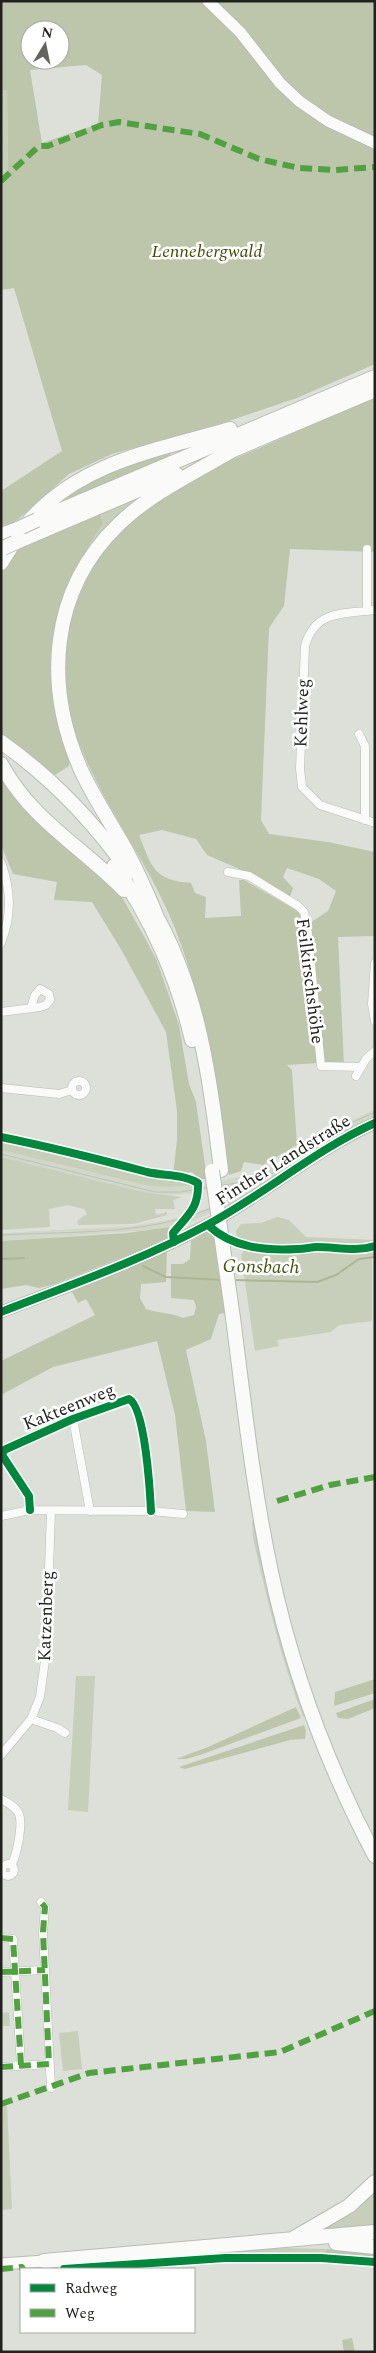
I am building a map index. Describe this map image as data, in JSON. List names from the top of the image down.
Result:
{
  "streets": {
    "main road": ["Finther Landstraße"],
    "street": [
      "Kehlweg",
      "Feilkirschshöhe",
      "Kakteenweg",
      "Katzenberg"
    ]
  },
  "water": ["Gonsbach"],
  "parks": ["Lennebergwald"],
  "legend": ["Radweg", "Weg"],
  "north": "top"
}
